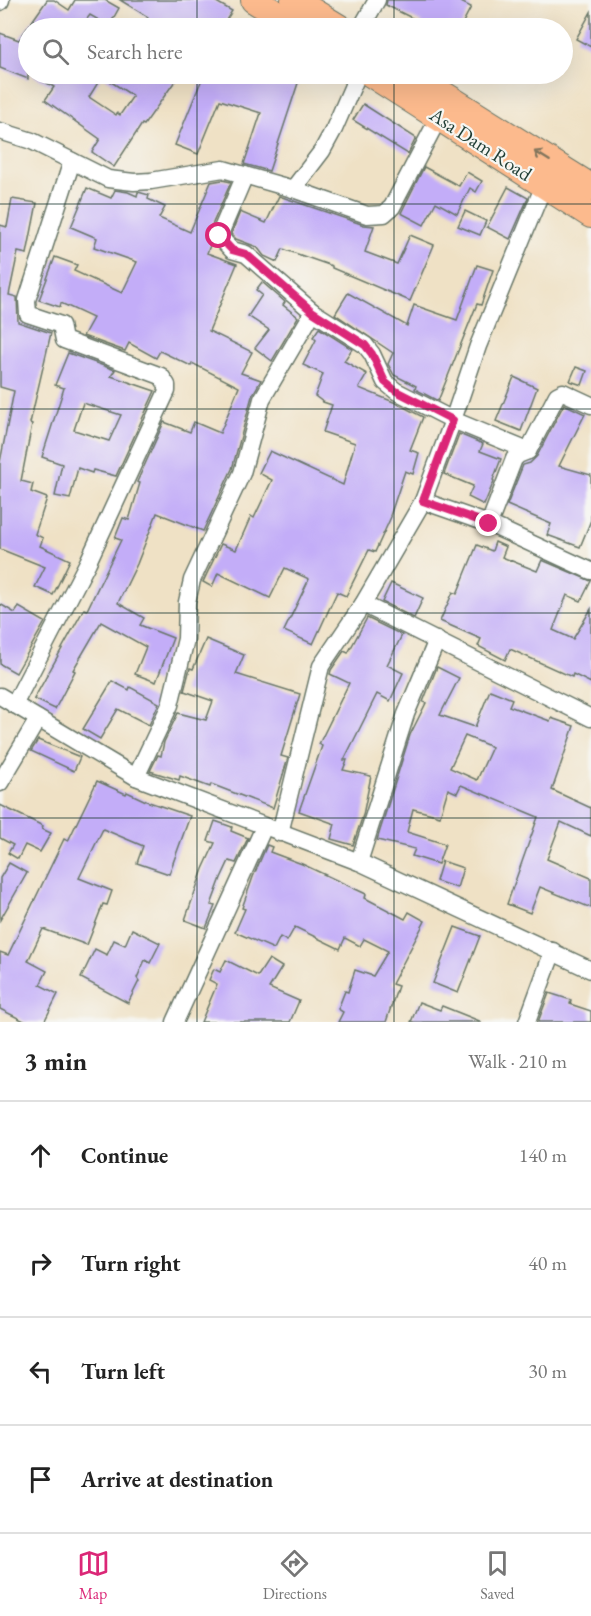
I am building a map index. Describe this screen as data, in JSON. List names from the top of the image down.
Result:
{
  "streets": {
    "main road": ["Asa Dam Road"]
  },
  "page": {
    "search": "Search here",
    "heading": ["3 min", "Walk · 210 m"],
    "list": [
      ["Continue", "140 m"],
      ["Turn right", "40 m"],
      ["Turn left", "30 m"],
      "Arrive at destination"
    ],
    "nav": ["Map", "Directions", "Saved"]
  }
}
